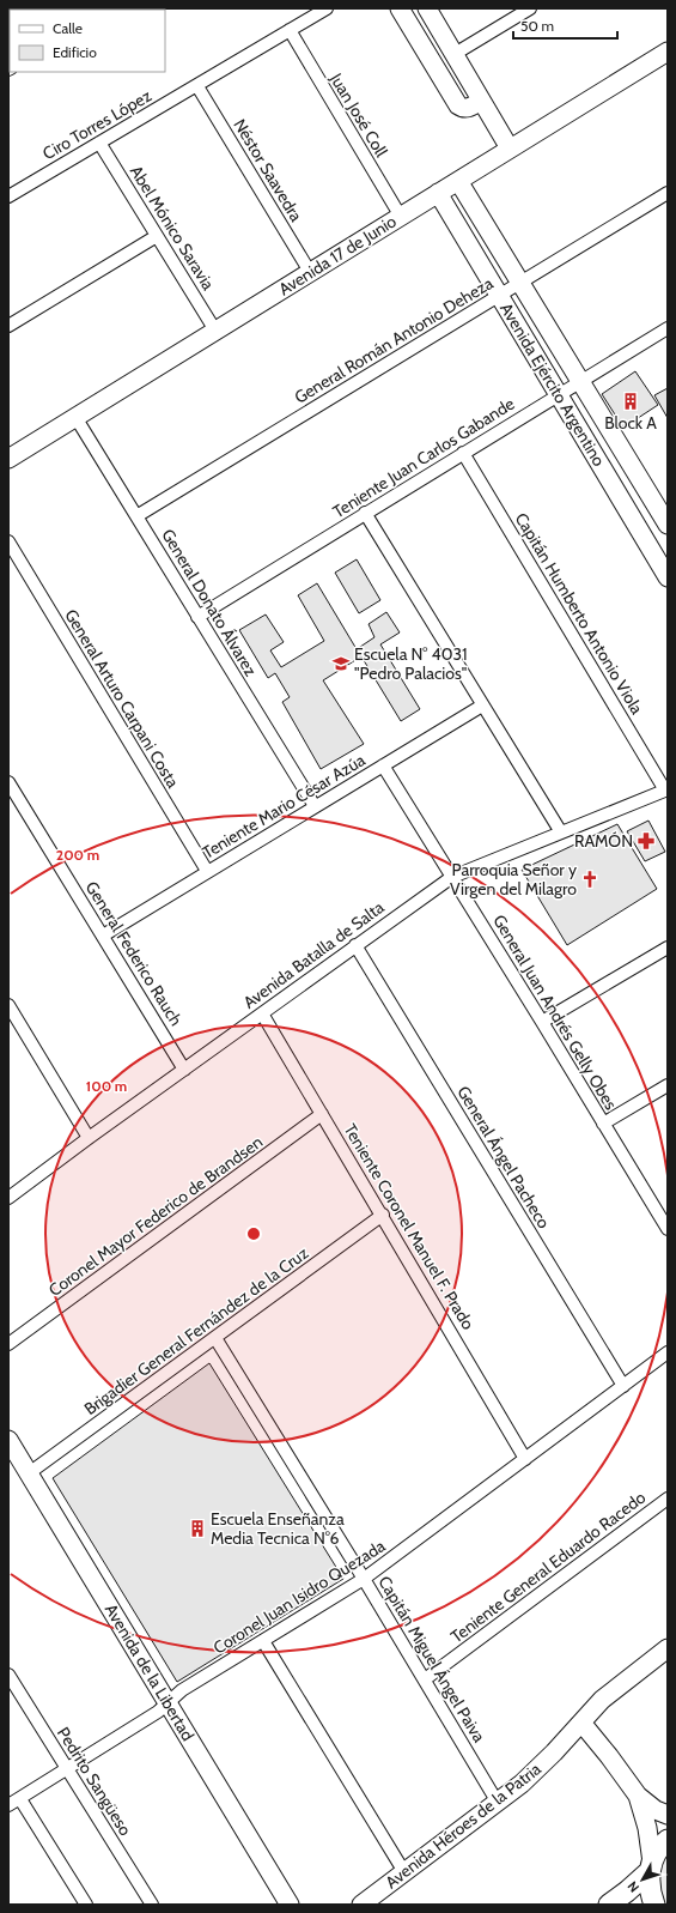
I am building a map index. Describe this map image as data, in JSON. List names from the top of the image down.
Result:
{
  "streets": {
    "main road": [
      "Avenida 17 de Junio",
      "Avenida Ejército Argentino",
      "Avenida de la Libertad",
      "Avenida Héroes de la Patria"
    ],
    "street": [
      "Juan José Coll",
      "Ciro Torres López",
      "Néstor Saavedra",
      "Abel Mónico Saravia",
      "General Román Antonio Deheza",
      "Teniente Juan Carlos Gabande",
      "General Donato Álvarez",
      "Capitán Humberto Antonio Viola",
      "General Arturo Carpani Costa",
      "Teniente Mario César Azúa",
      "General Federico Rauch",
      "Avenida Batalla de Salta",
      "General Juan Andrés Gelly Obes",
      "General Ángel Pacheco",
      "Coronel Mayor Federico de Brandsen",
      "Teniente Coronel Manuel F. Prado",
      "Brigadier General Fernández de la Cruz",
      "Teniente General Eduardo Racedo",
      "Coronel Juan Isidro Quezada",
      "Capitán Miguel Ángel Paiva",
      "Pedrito Sangüeso"
    ]
  },
  "crossings": [
    ["Juan José Coll", "Ciro Torres López"],
    ["Juan José Coll", "Avenida 17 de Junio"],
    ["Ciro Torres López", "Néstor Saavedra"],
    ["Ciro Torres López", "Abel Mónico Saravia"],
    ["Néstor Saavedra", "Avenida 17 de Junio"],
    ["Abel Mónico Saravia", "Avenida 17 de Junio"],
    ["Avenida 17 de Junio", "Avenida Ejército Argentino"],
    ["Avenida 17 de Junio", "General Donato Álvarez"],
    ["General Román Antonio Deheza", "Avenida Ejército Argentino"],
    ["General Román Antonio Deheza", "General Donato Álvarez"],
    ["Avenida Ejército Argentino", "Teniente Juan Carlos Gabande"],
    ["Teniente Juan Carlos Gabande", "General Donato Álvarez"],
    ["Teniente Juan Carlos Gabande", "Capitán Humberto Antonio Viola"],
    ["General Donato Álvarez", "Teniente Mario César Azúa"],
    ["Capitán Humberto Antonio Viola", "Avenida Batalla de Salta"],
    ["General Arturo Carpani Costa", "Teniente Mario César Azúa"],
    ["Teniente Mario César Azúa", "General Federico Rauch"],
    ["Teniente Mario César Azúa", "General Juan Andrés Gelly Obes"],
    ["General Federico Rauch", "Avenida Batalla de Salta"],
    ["Avenida Batalla de Salta", "General Juan Andrés Gelly Obes"],
    ["Avenida Batalla de Salta", "General Ángel Pacheco"],
    ["Avenida Batalla de Salta", "Teniente Coronel Manuel F. Prado"],
    ["General Ángel Pacheco", "Coronel Juan Isidro Quezada"],
    ["Coronel Mayor Federico de Brandsen", "Teniente Coronel Manuel F. Prado"],
    ["Teniente Coronel Manuel F. Prado", "Brigadier General Fernández de la Cruz"],
    ["Teniente Coronel Manuel F. Prado", "Coronel Juan Isidro Quezada"],
    ["Brigadier General Fernández de la Cruz", "Capitán Miguel Ángel Paiva"],
    ["Brigadier General Fernández de la Cruz", "Avenida de la Libertad"],
    ["Teniente General Eduardo Racedo", "Capitán Miguel Ángel Paiva"],
    ["Coronel Juan Isidro Quezada", "Capitán Miguel Ángel Paiva"],
    ["Coronel Juan Isidro Quezada", "Avenida de la Libertad"],
    ["Coronel Juan Isidro Quezada", "Pedrito Sangüeso"],
    ["Capitán Miguel Ángel Paiva", "Avenida Héroes de la Patria"]
  ],
  "places": {
    "building": ["Block A", "Escuela Enseñanza Media Tecnica N°6"],
    "school or university": ["Escuela N° 4031 \"Pedro Palacios\""],
    "pharmacy": ["RAMÓN"],
    "church": ["Parroquia Señor y Virgen del Milagro"]
  },
  "legend": ["Calle", "Edificio"],
  "scale_bar": "50 m",
  "north": "bottom left",
  "rings": ["200 m", "100 m"]
}
